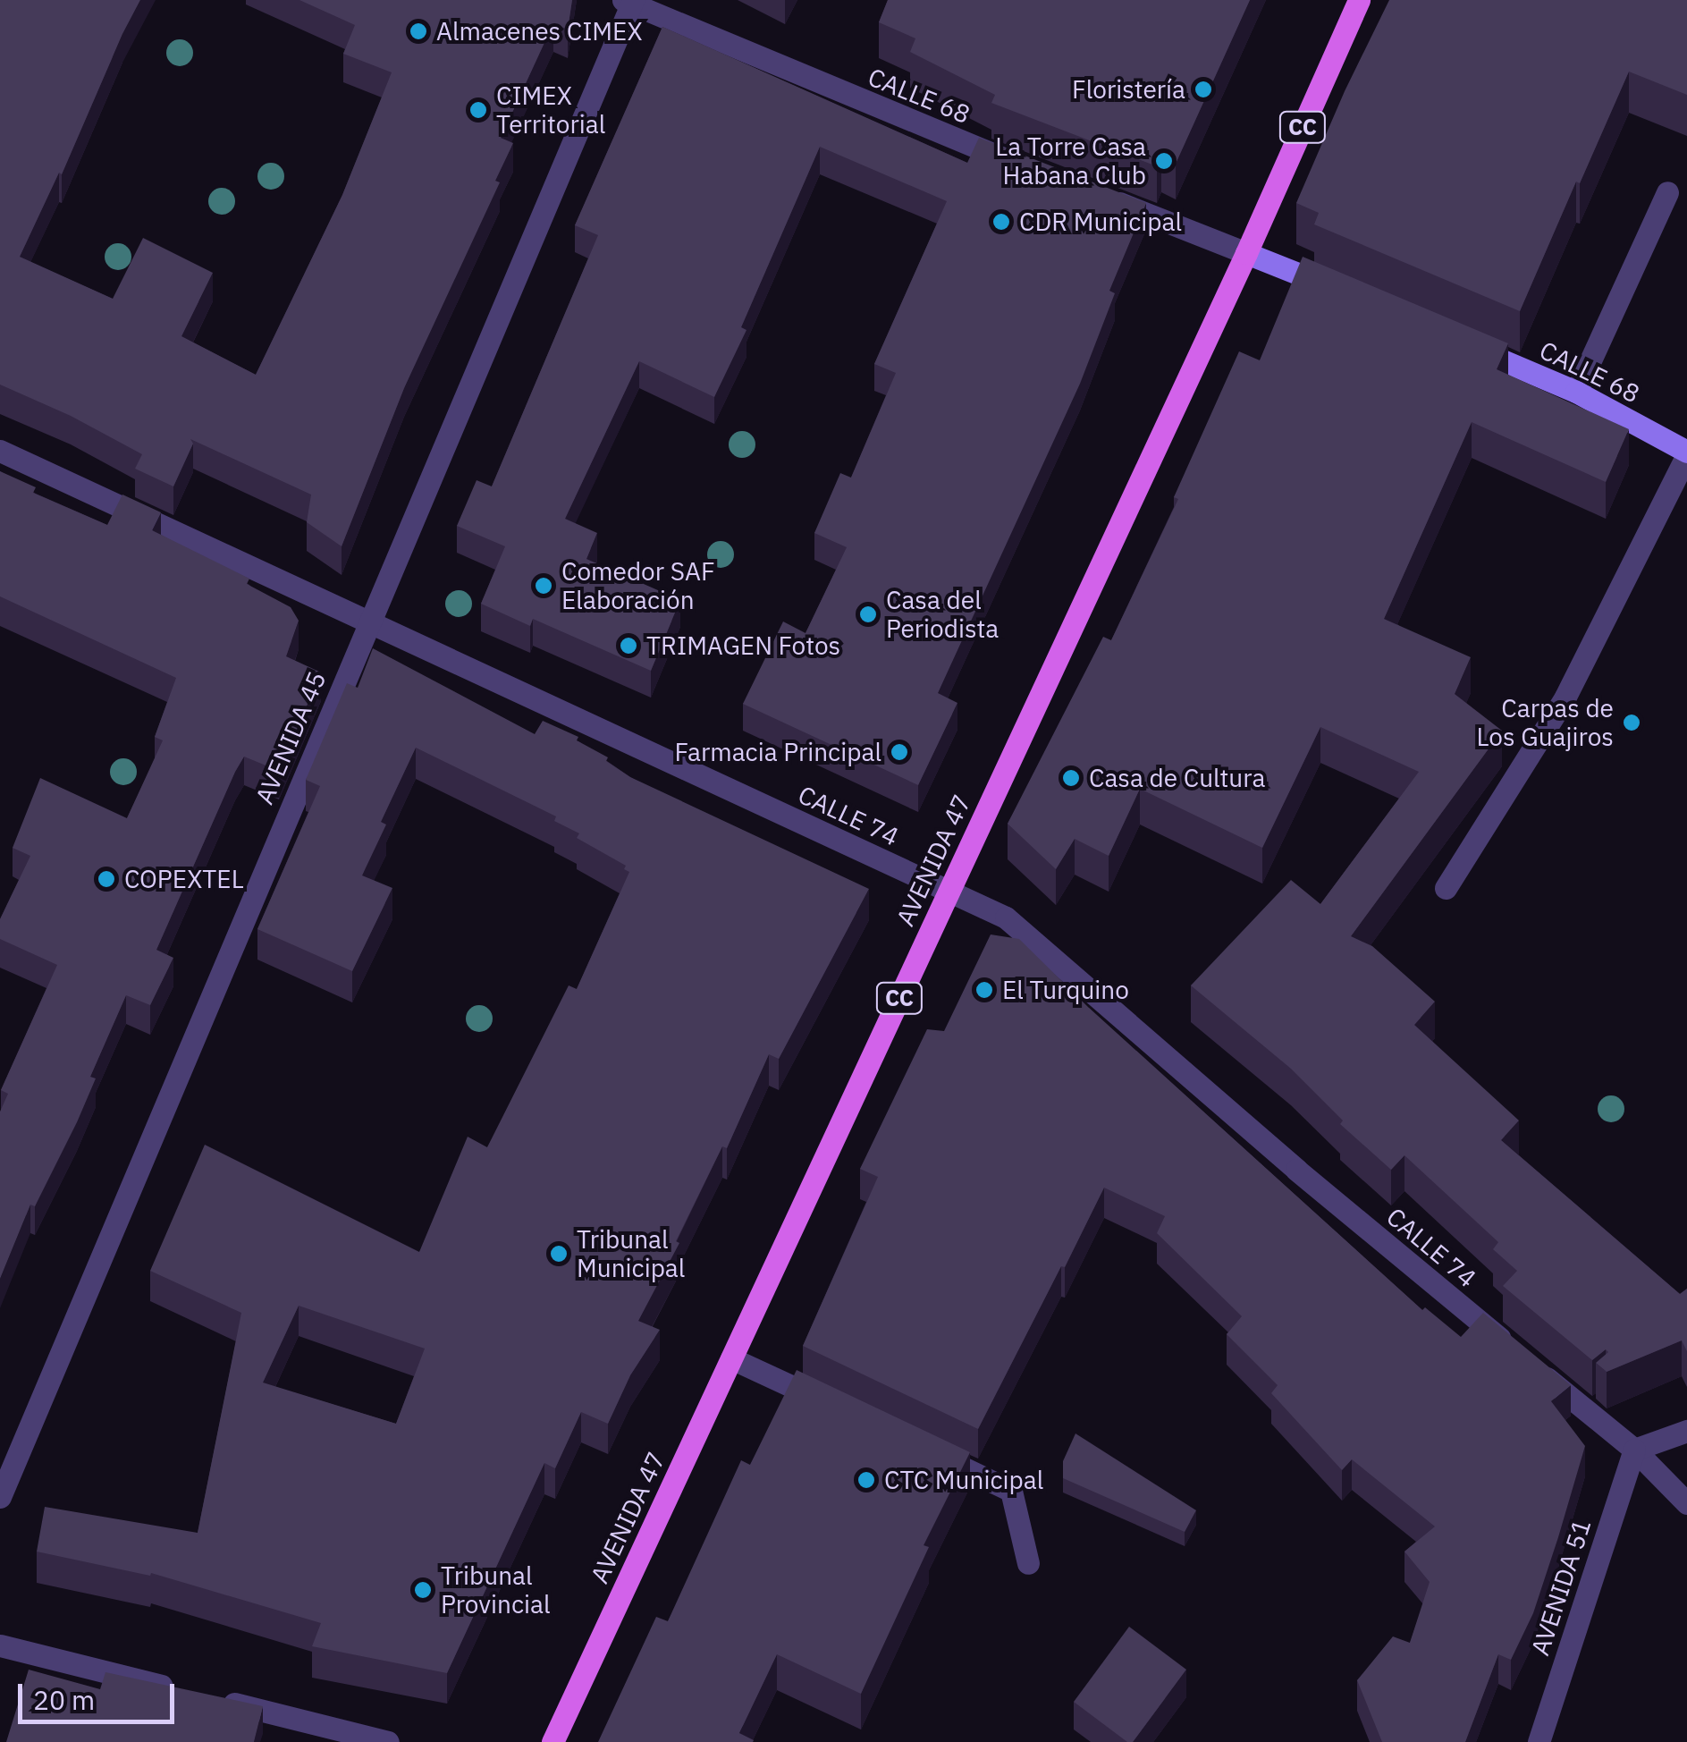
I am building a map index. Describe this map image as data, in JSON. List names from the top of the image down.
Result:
{
  "streets": {
    "main road": ["CC", "AVENIDA 47"],
    "street": [
      "CALLE 68",
      "AVENIDA 45",
      "CALLE 74",
      "AVENIDA 51"
    ]
  },
  "crossings": [
    ["CALLE 68", "AVENIDA 45"],
    ["AVENIDA 45", "CALLE 74"],
    ["CALLE 74", "AVENIDA 47"],
    ["CALLE 74", "AVENIDA 51"]
  ],
  "places": [
    "Almacenes CIMEX",
    "Floristería",
    "CIMEX Territorial",
    "La Torre Casa Habana Club",
    "CDR Municipal",
    "Comedor SAF Elaboración",
    "Casa del Periodista",
    "TRIMAGEN Fotos",
    "Carpas de Los Guajiros",
    "Farmacia Principal",
    "Casa de Cultura",
    "COPEXTEL",
    "El Turquino",
    "Tribunal Municipal",
    "CTC Municipal",
    "Tribunal Provincial"
  ],
  "scale_bar": "20 m"
}
